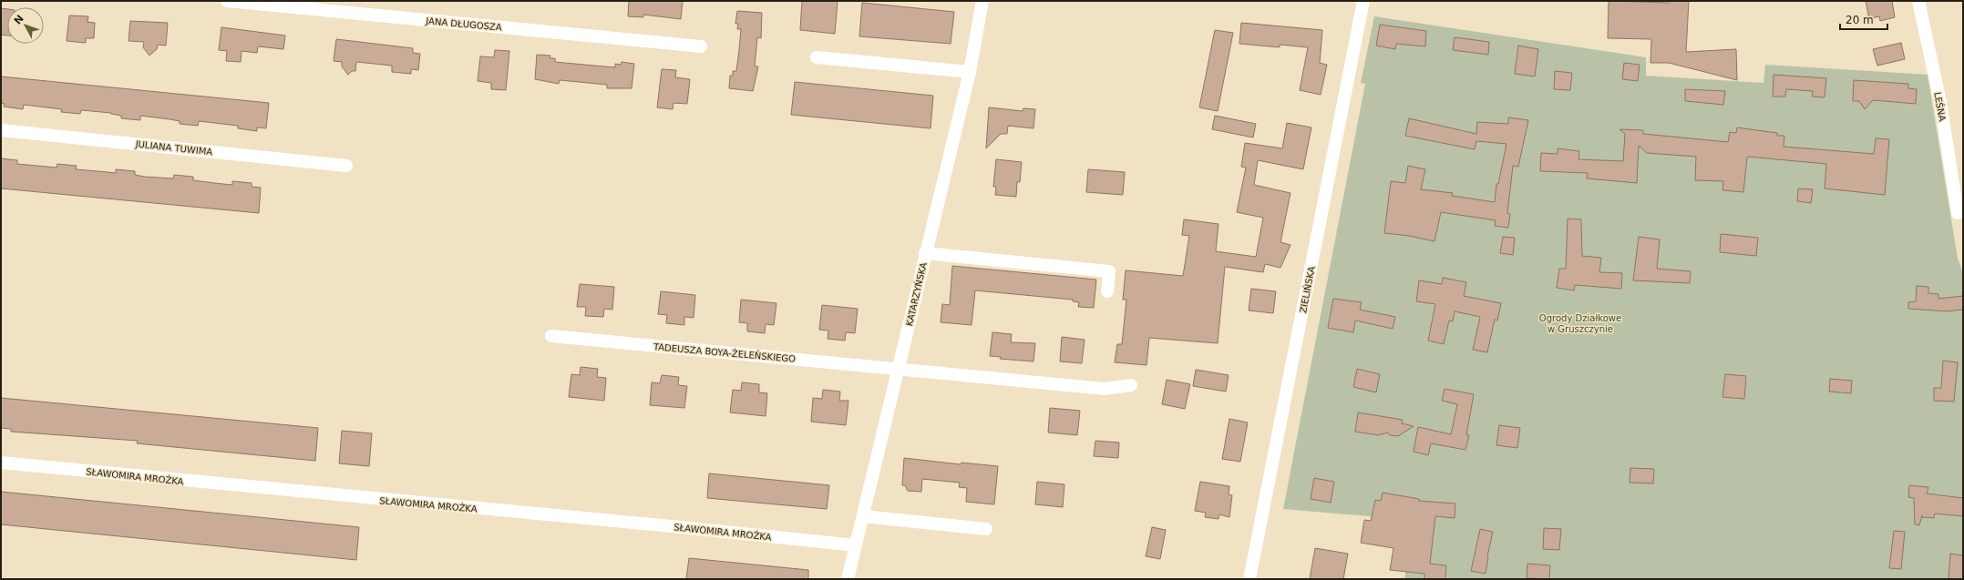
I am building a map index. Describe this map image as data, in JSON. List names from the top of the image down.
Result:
{
  "streets": {
    "street": [
      "JANA DŁUGOSZA",
      "LEŚNA",
      "JULIANA TUWIMA",
      "ZIELIŃSKA",
      "KATARZYŃSKA",
      "TADEUSZA BOYA-ŻELEŃSKIEGO",
      "SŁAWOMIRA MROŻKA"
    ]
  },
  "crossings": [
    ["KATARZYŃSKA", "TADEUSZA BOYA-ŻELEŃSKIEGO"],
    ["KATARZYŃSKA", "SŁAWOMIRA MROŻKA"]
  ],
  "parks": ["Ogrody Działkowe w Gruszczynie"],
  "scale_bar": "20 m",
  "north": "top left"
}
